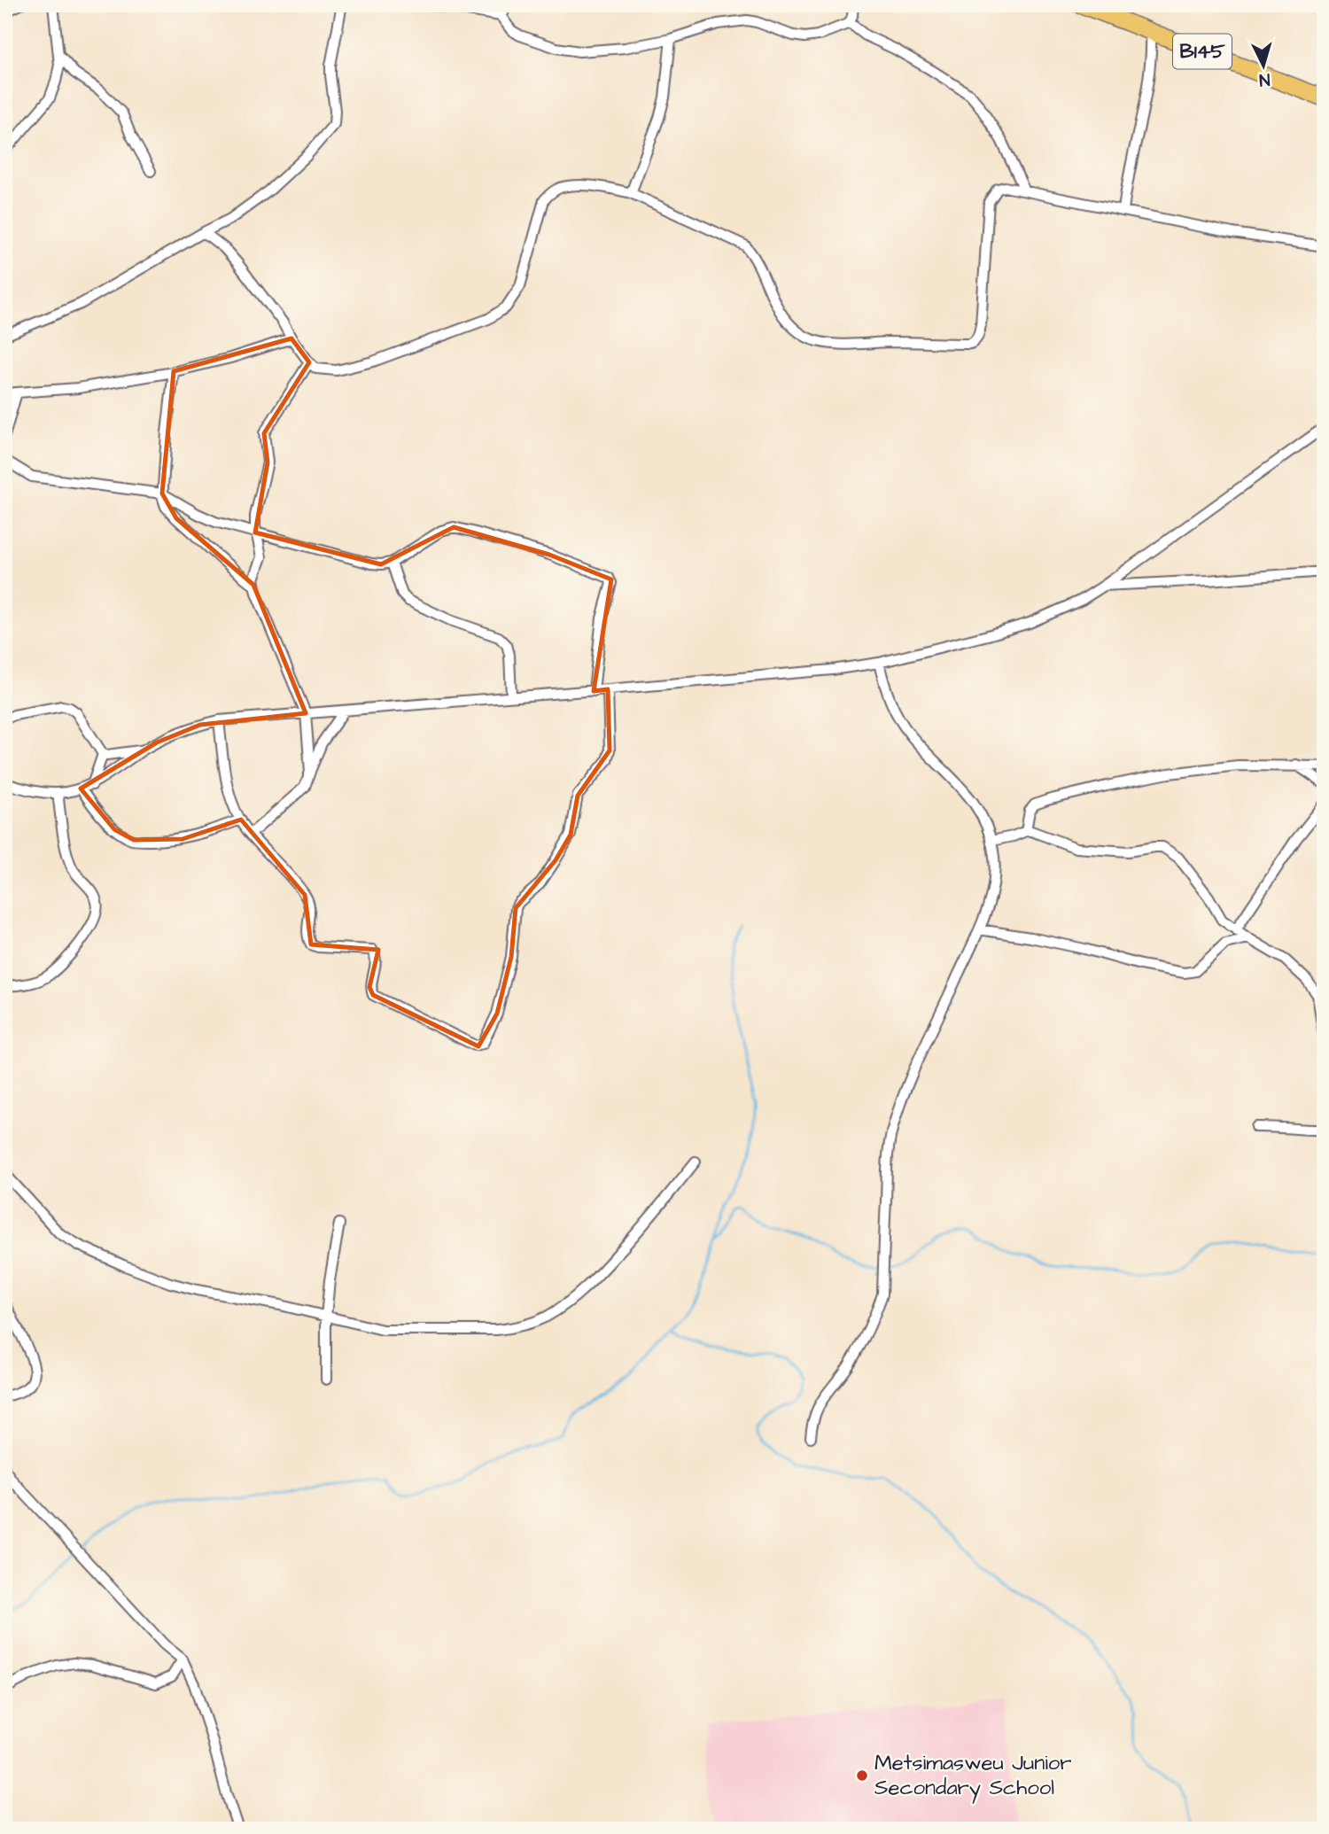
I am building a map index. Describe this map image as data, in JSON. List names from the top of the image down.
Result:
{
  "streets": {
    "main road": ["B145"]
  },
  "places": ["Metsimasweu Junior Secondary School"],
  "north": "bottom"
}
